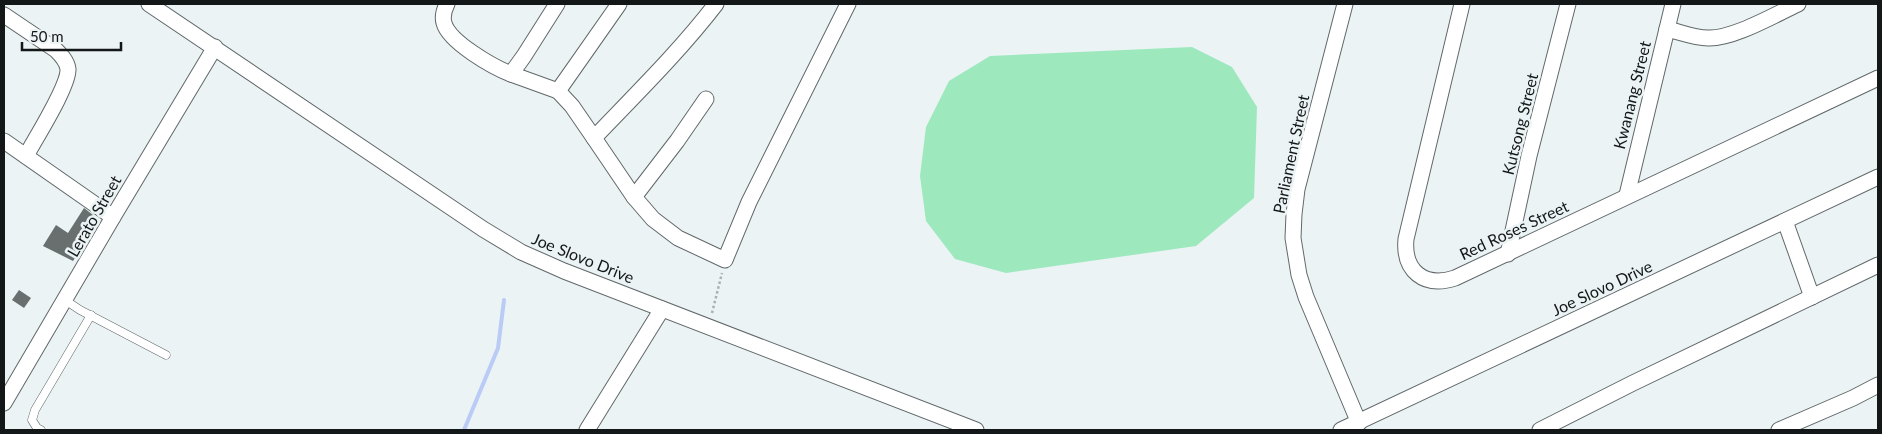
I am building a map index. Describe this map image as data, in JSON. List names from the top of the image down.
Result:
{
  "streets": {
    "street": [
      "Kwanang Street",
      "Kutsong Street",
      "Parliament Street",
      "Lerato Street",
      "Red Roses Street",
      "Joe Slovo Drive"
    ]
  },
  "crossings": [
    ["Kwanang Street", "Red Roses Street"],
    ["Kutsong Street", "Red Roses Street"],
    ["Parliament Street", "Joe Slovo Drive"],
    ["Lerato Street", "Joe Slovo Drive"]
  ],
  "scale_bar": "50 m"
}
